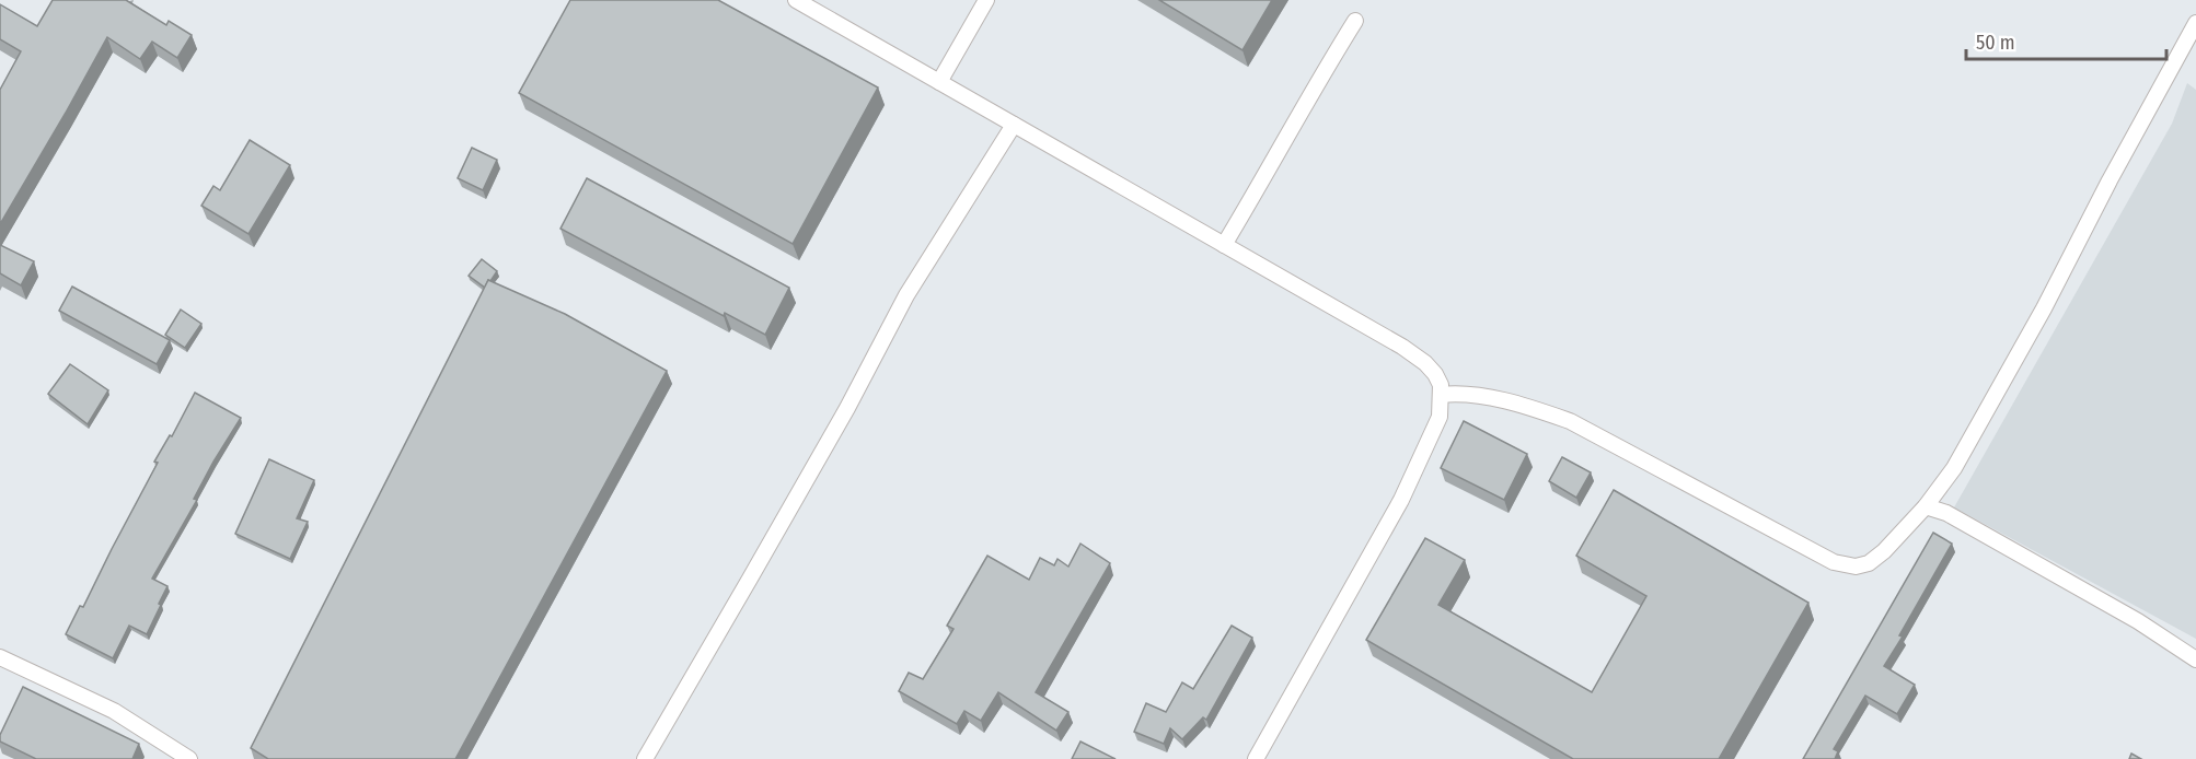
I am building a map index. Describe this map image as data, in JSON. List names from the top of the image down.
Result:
{
  "scale_bar": "50 m"
}
